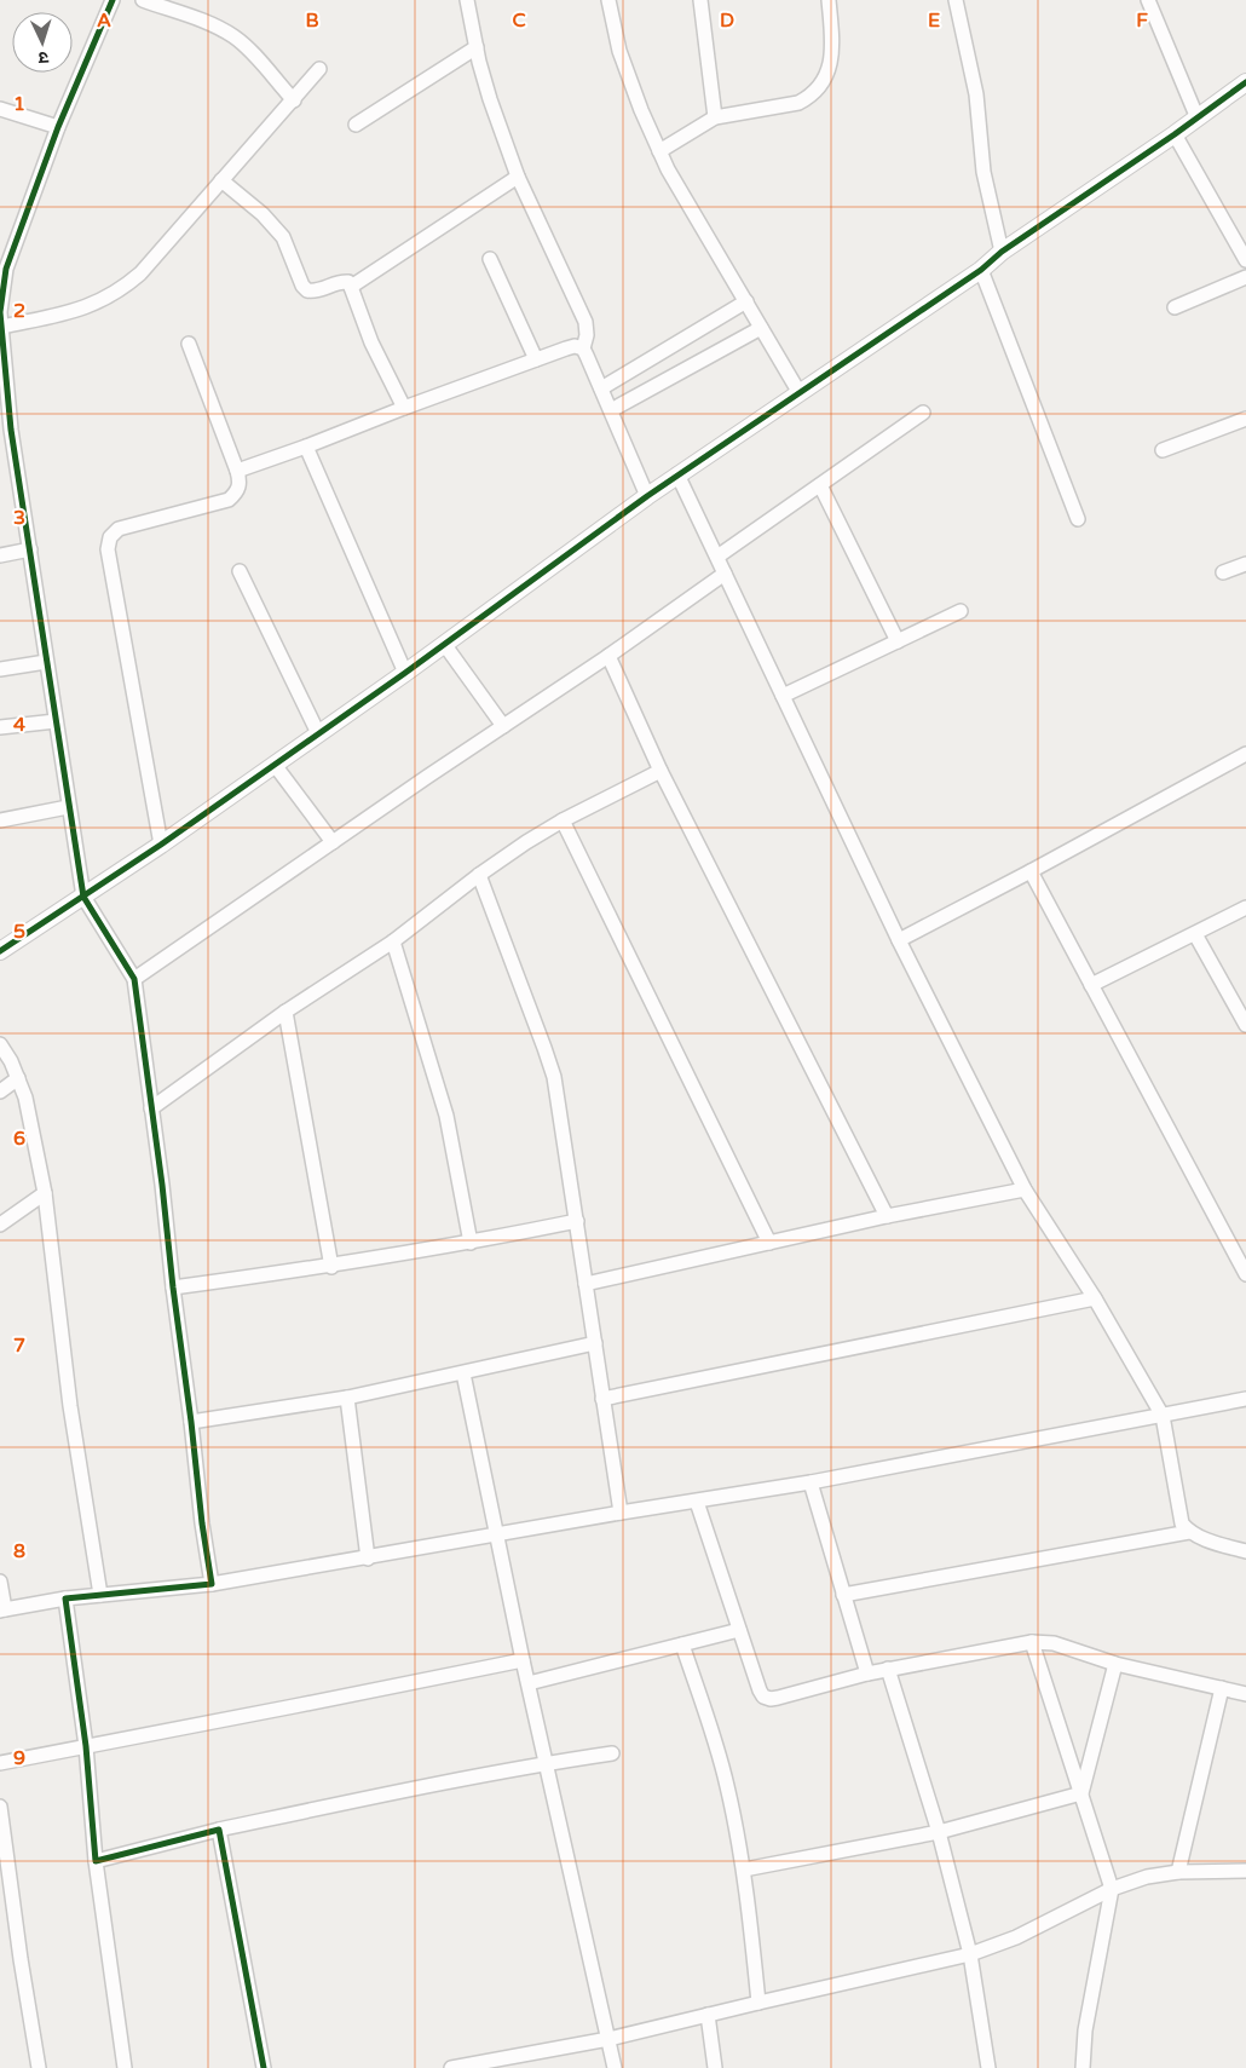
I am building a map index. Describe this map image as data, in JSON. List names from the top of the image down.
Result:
{
  "north": "bottom",
  "grid": {
    "columns": [
      "A",
      "B",
      "C",
      "D",
      "E",
      "F"
    ],
    "rows": [
      "1",
      "2",
      "3",
      "4",
      "5",
      "6",
      "7",
      "8",
      "9"
    ]
  }
}
